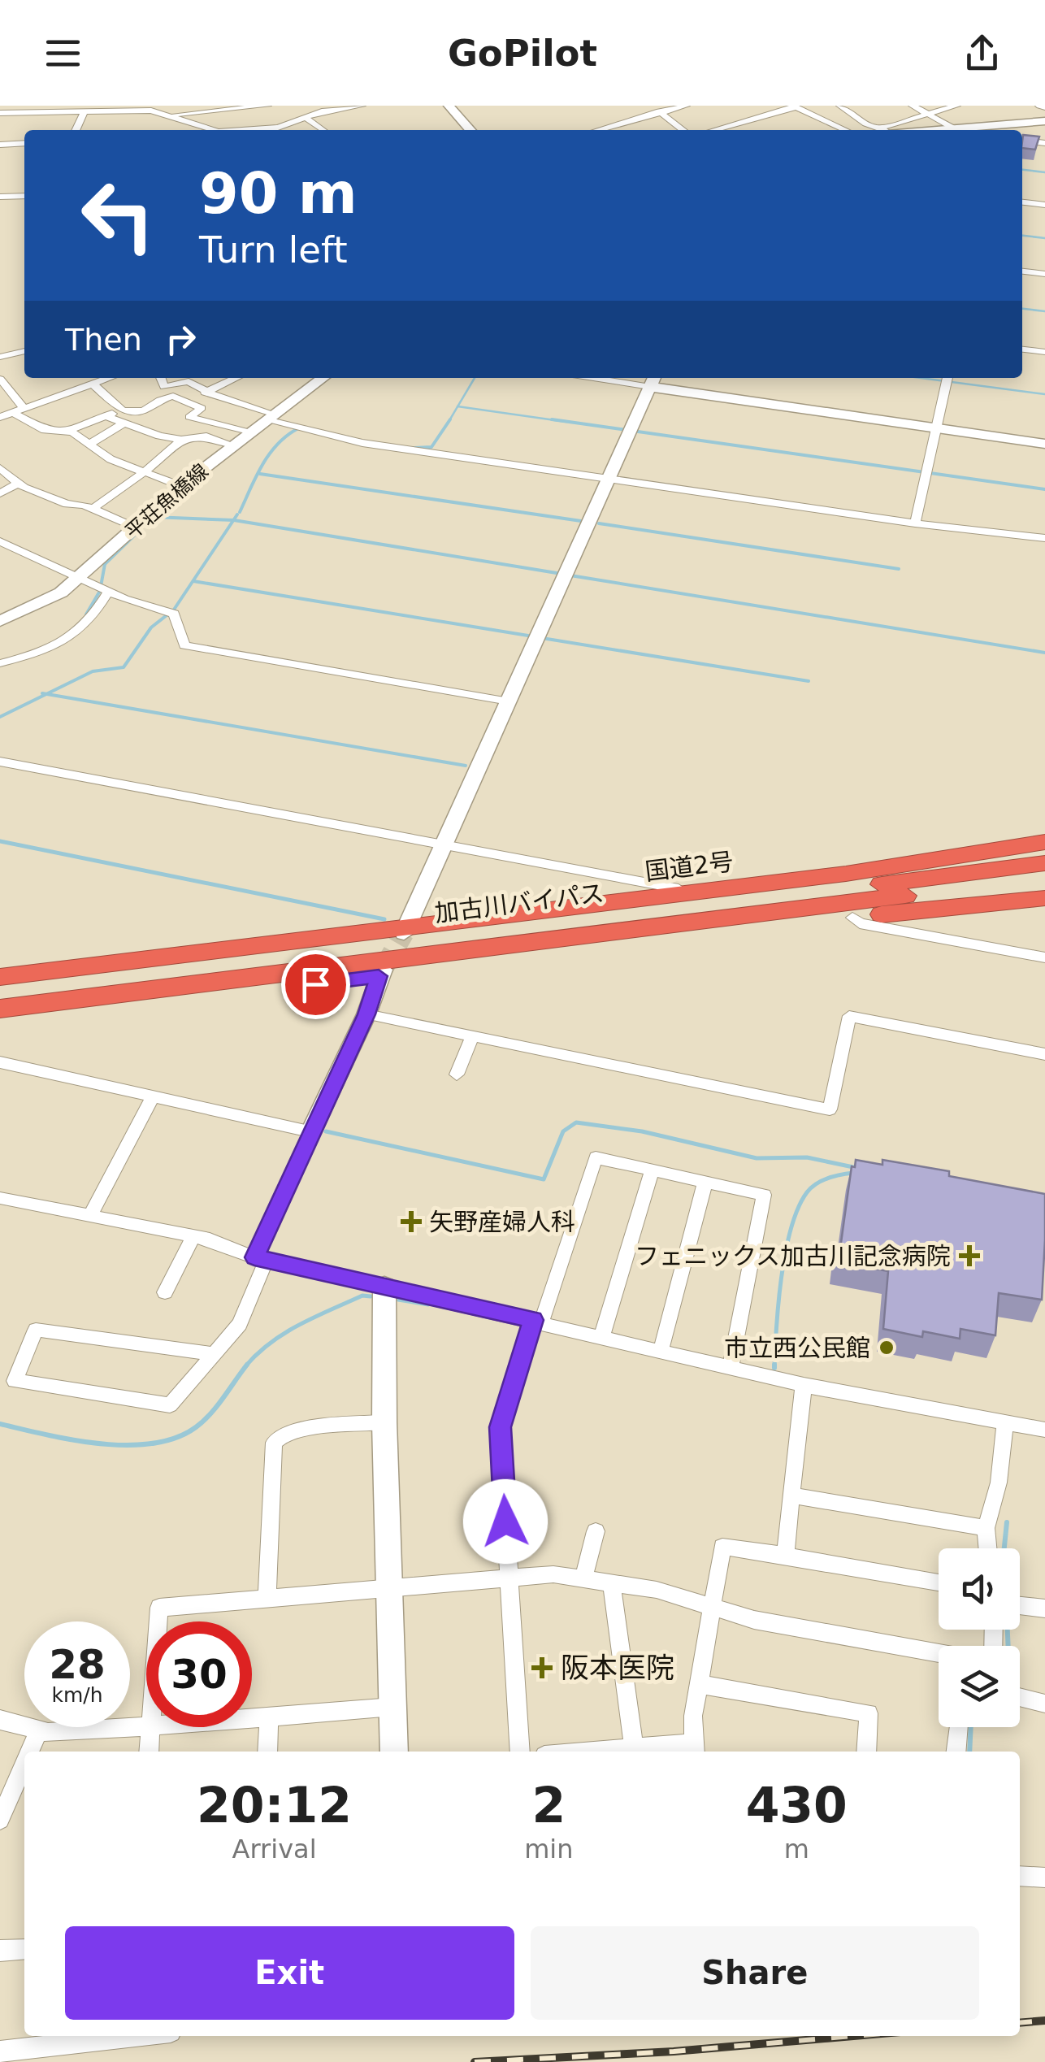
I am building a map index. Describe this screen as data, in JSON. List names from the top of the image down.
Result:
{
  "streets": {
    "highway": ["国道2号", "加古川バイパス"],
    "street": ["平荘魚橋線"]
  },
  "places": {
    "health": ["矢野産婦人科", "フェニックス加古川記念病院", "阪本医院"],
    "other": ["市立西公民館"]
  },
  "page": {
    "header": "GoPilot",
    "turn": ["90 m", "Turn left"],
    "then": "Then",
    "speed": "28 km/h",
    "limit": "30",
    "eta": [
      "20:12",
      "Arrival",
      "2",
      "min",
      "430",
      "m"
    ],
    "buttons": ["Exit", "Share"]
  }
}
